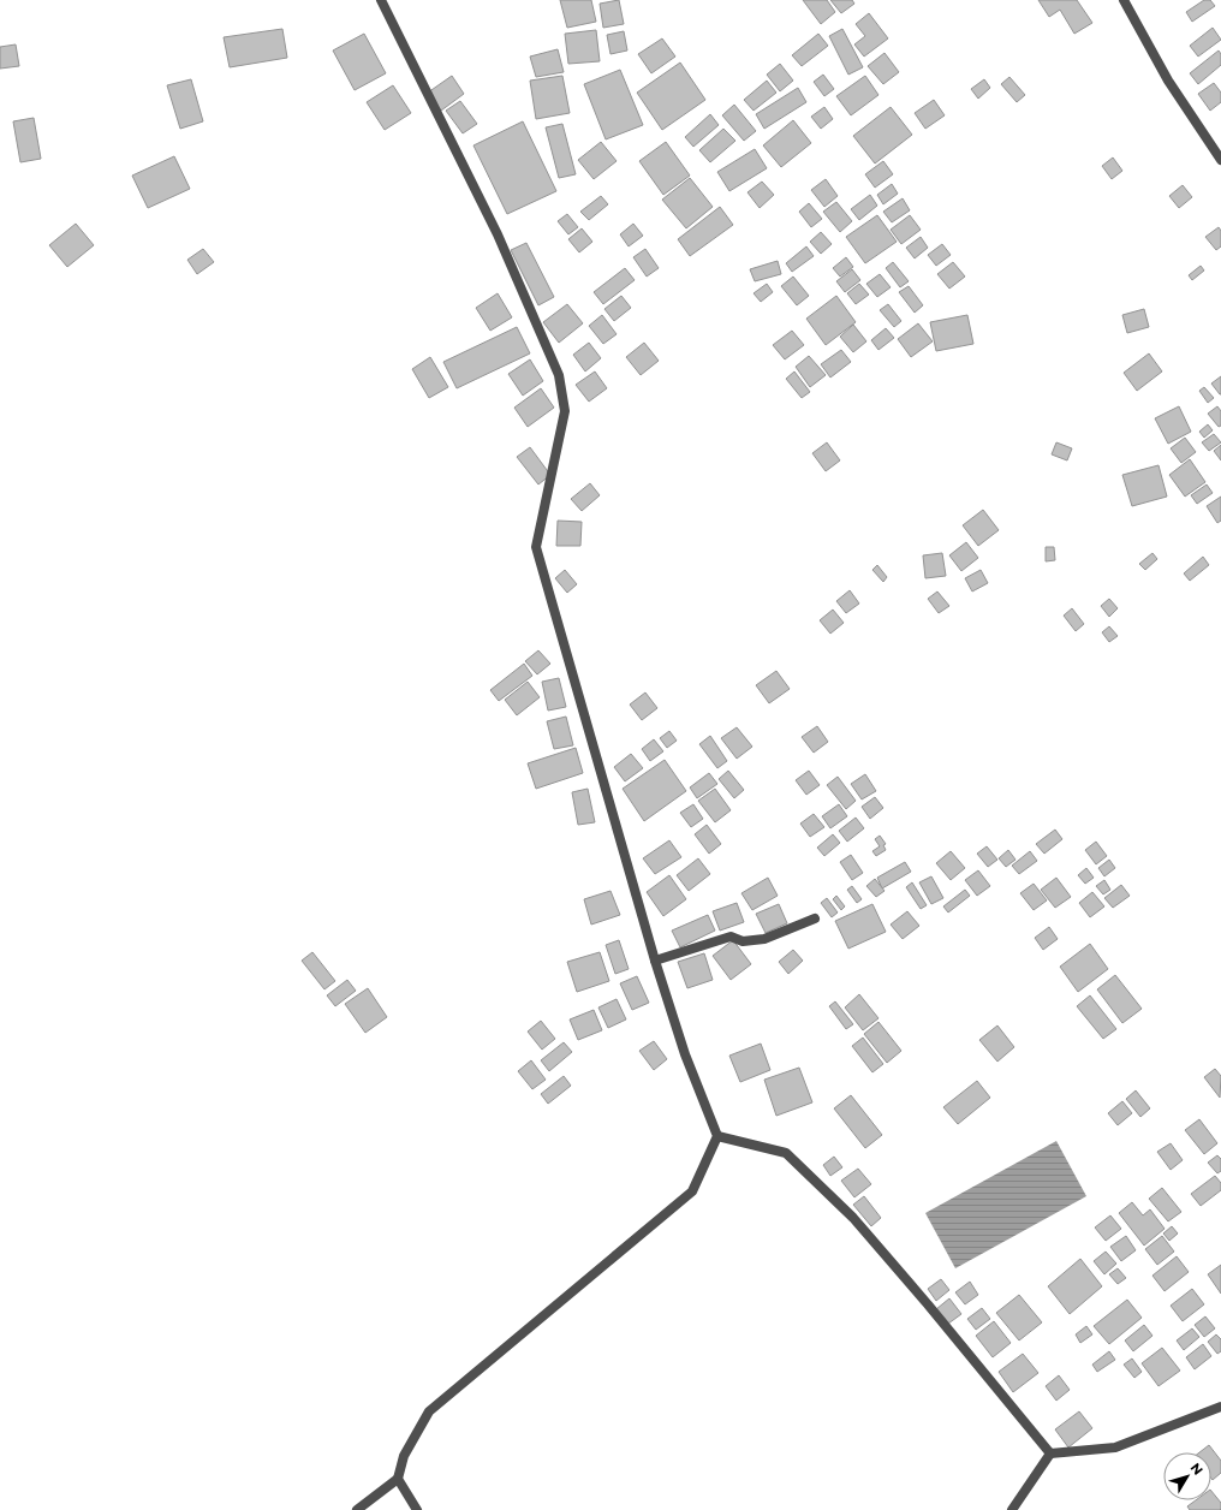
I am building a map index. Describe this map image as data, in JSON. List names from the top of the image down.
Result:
{
  "north": "top right"
}
